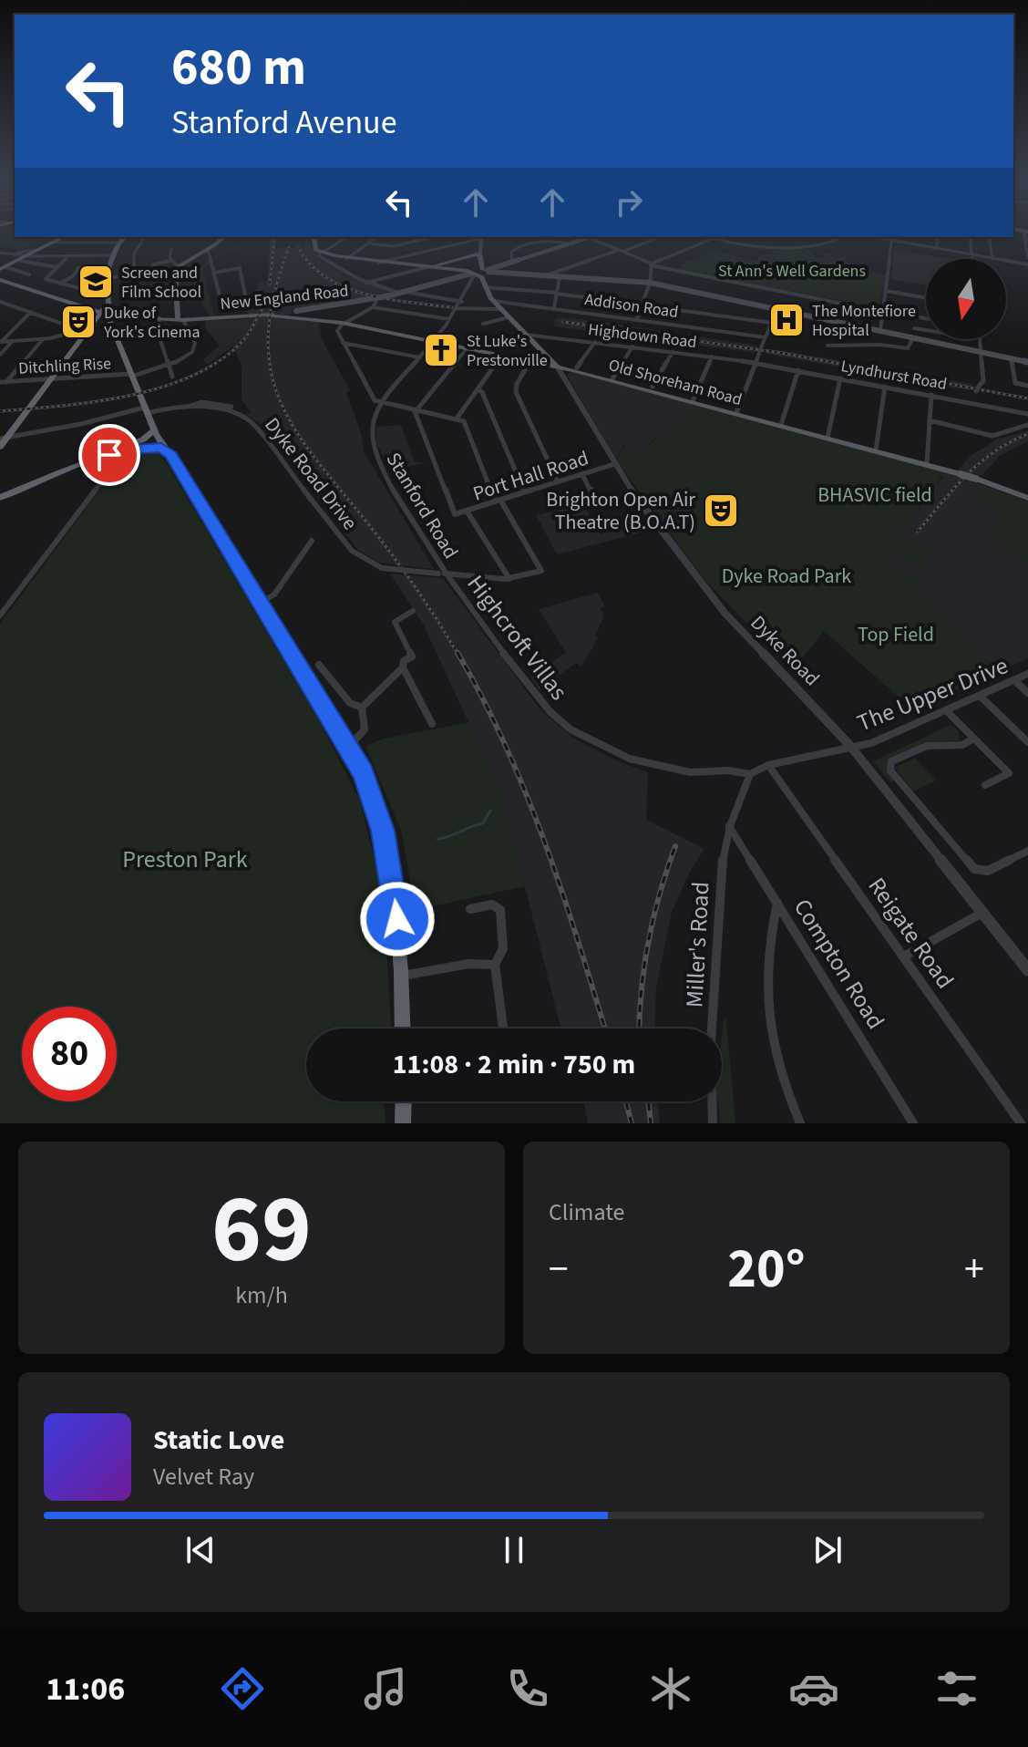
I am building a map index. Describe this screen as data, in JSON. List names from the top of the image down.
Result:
{
  "streets": {
    "main road": ["New England Road", "Old Shoreham Road", "Dyke Road"],
    "street": [
      "Addison Road",
      "Highdown Road",
      "Ditchling Rise",
      "Lyndhurst Road",
      "Dyke Road Drive",
      "Port Hall Road",
      "Stanford Road",
      "Highcroft Villas",
      "The Upper Drive",
      "Reigate Road",
      "Miller's Road",
      "Compton Road"
    ]
  },
  "crossings": [
    ["New England Road", "Old Shoreham Road"],
    ["New England Road", "Dyke Road"],
    ["Addison Road", "Dyke Road"],
    ["Highdown Road", "Lyndhurst Road"],
    ["Highdown Road", "Dyke Road"],
    ["Old Shoreham Road", "Stanford Road"],
    ["Old Shoreham Road", "Dyke Road"],
    ["Dyke Road Drive", "Port Hall Road"],
    ["Dyke Road Drive", "Stanford Road"],
    ["Dyke Road Drive", "Highcroft Villas"],
    ["Port Hall Road", "Dyke Road"],
    ["Stanford Road", "Highcroft Villas"],
    ["Highcroft Villas", "Miller's Road"],
    ["Dyke Road", "The Upper Drive"],
    ["Miller's Road", "Compton Road"]
  ],
  "parks": [
    "St Ann's Well Gardens",
    "BHASVIC field",
    "Dyke Road Park",
    "Top Field",
    "Preston Park"
  ],
  "places": {
    "school or university": ["Screen and Film School"],
    "hospital": ["The Montefiore Hospital"],
    "theatre": ["Duke of York's Cinema", "Brighton Open Air Theatre (B.O.A.T)"],
    "church": ["St Luke's Prestonville"]
  },
  "north": "bottom",
  "page": {
    "turn": ["680 m", "Stanford Avenue"],
    "limit": "80",
    "trip": "11:08 · 2 min · 750 m",
    "tile": [
      ["69", "km/h"],
      "Climate"
    ],
    "heat": ["−", "20°", "+"],
    "song": ["Static Love", "Velvet Ray"],
    "tabs": "11:06"
  }
}
